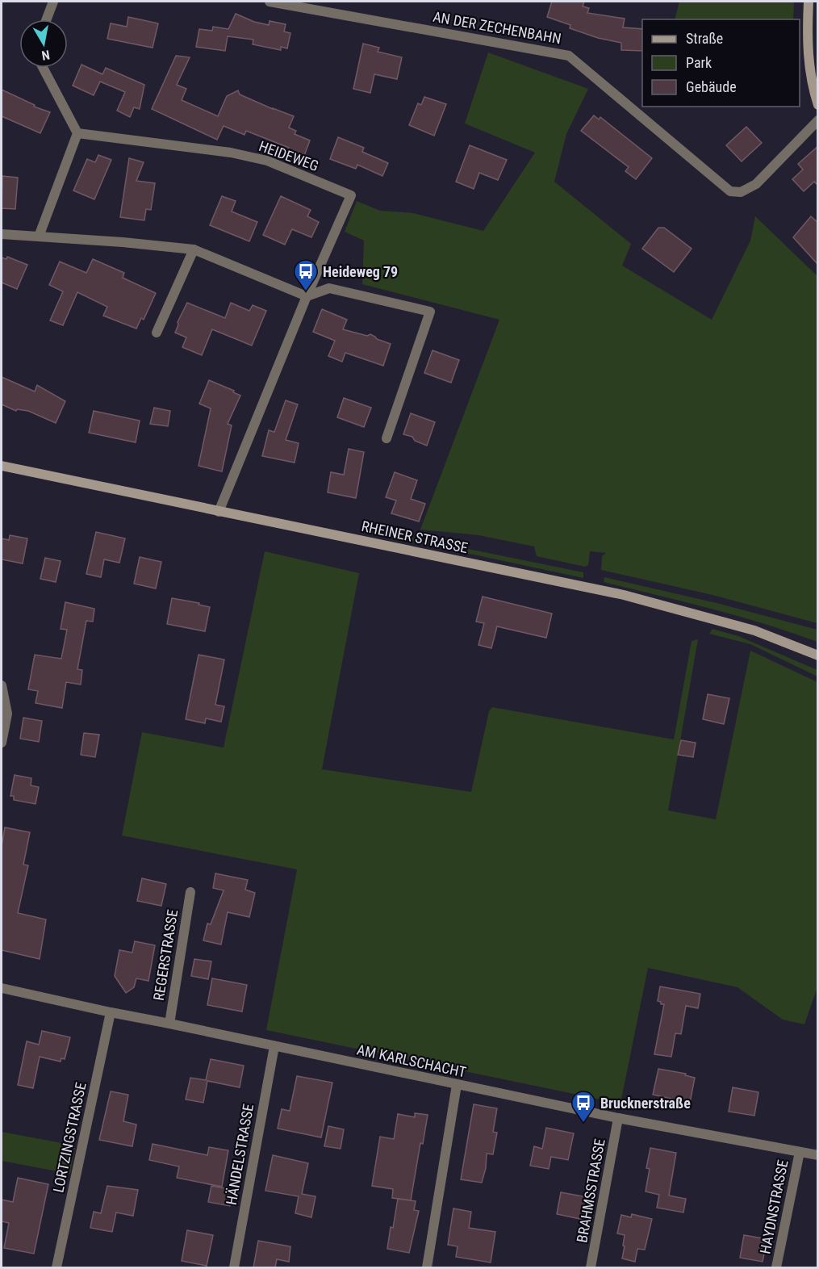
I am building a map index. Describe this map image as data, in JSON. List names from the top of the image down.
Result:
{
  "streets": {
    "main road": ["RHEINER STRASSE"],
    "street": [
      "AN DER ZECHENBAHN",
      "HEIDEWEG",
      "REGERSTRASSE",
      "AM KARLSCHACHT",
      "LORTZINGSTRASSE",
      "HÄNDELSTRASSE",
      "BRAHMSSTRASSE",
      "HAYDNSTRASSE"
    ]
  },
  "crossings": [
    ["HEIDEWEG", "RHEINER STRASSE"],
    ["REGERSTRASSE", "AM KARLSCHACHT"],
    ["AM KARLSCHACHT", "LORTZINGSTRASSE"],
    ["AM KARLSCHACHT", "HÄNDELSTRASSE"],
    ["AM KARLSCHACHT", "BRAHMSSTRASSE"],
    ["AM KARLSCHACHT", "HAYDNSTRASSE"]
  ],
  "places": {
    "bus stop": ["Heideweg 79", "Brucknerstraße"]
  },
  "legend": ["Straße", "Park", "Gebäude"],
  "north": "bottom"
}
